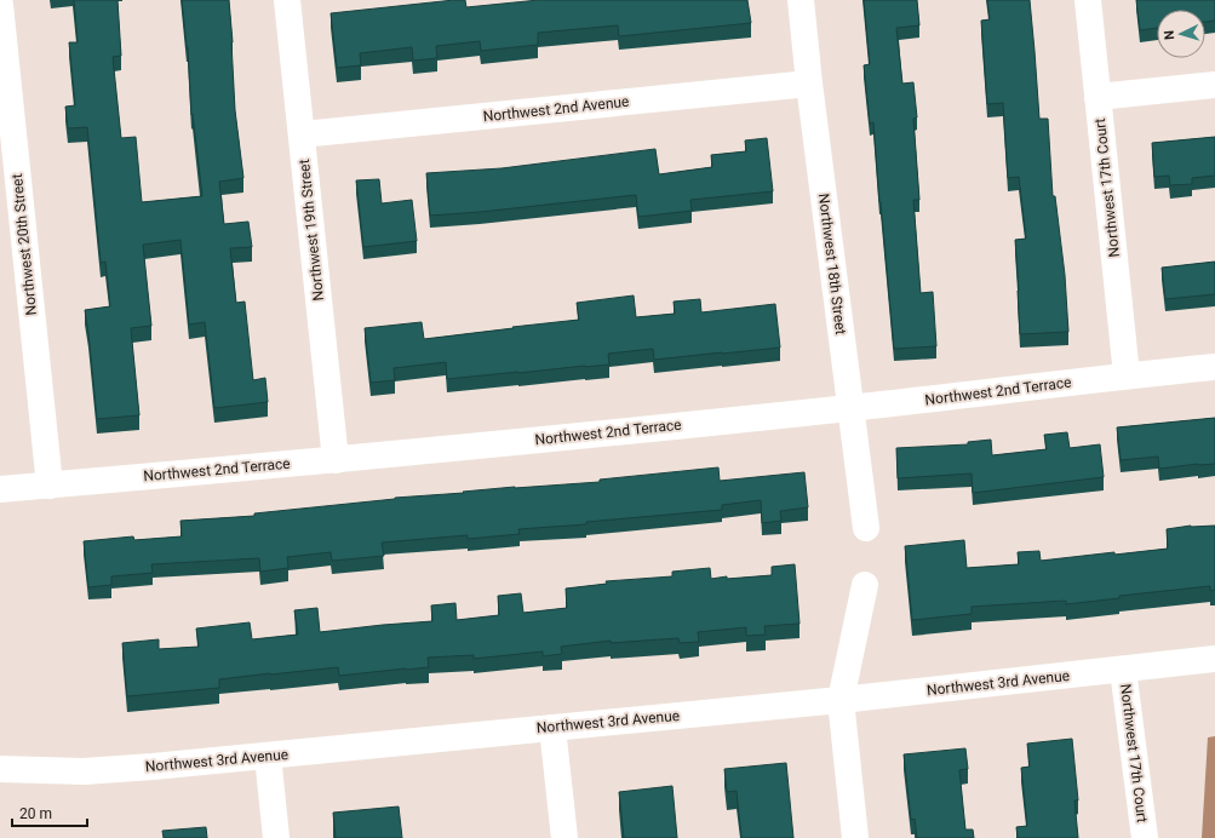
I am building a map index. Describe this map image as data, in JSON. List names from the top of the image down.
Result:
{
  "streets": {
    "street": [
      "Northwest 2nd Avenue",
      "Northwest 17th Court",
      "Northwest 19th Street",
      "Northwest 20th Street",
      "Northwest 18th Street",
      "Northwest 2nd Terrace",
      "Northwest 3rd Avenue"
    ]
  },
  "crossings": [
    ["Northwest 2nd Avenue", "Northwest 19th Street"],
    ["Northwest 2nd Avenue", "Northwest 18th Street"],
    ["Northwest 17th Court", "Northwest 2nd Terrace"],
    ["Northwest 17th Court", "Northwest 3rd Avenue"],
    ["Northwest 19th Street", "Northwest 2nd Terrace"],
    ["Northwest 20th Street", "Northwest 2nd Terrace"],
    ["Northwest 18th Street", "Northwest 2nd Terrace"]
  ],
  "scale_bar": "20 m",
  "north": "left"
}
